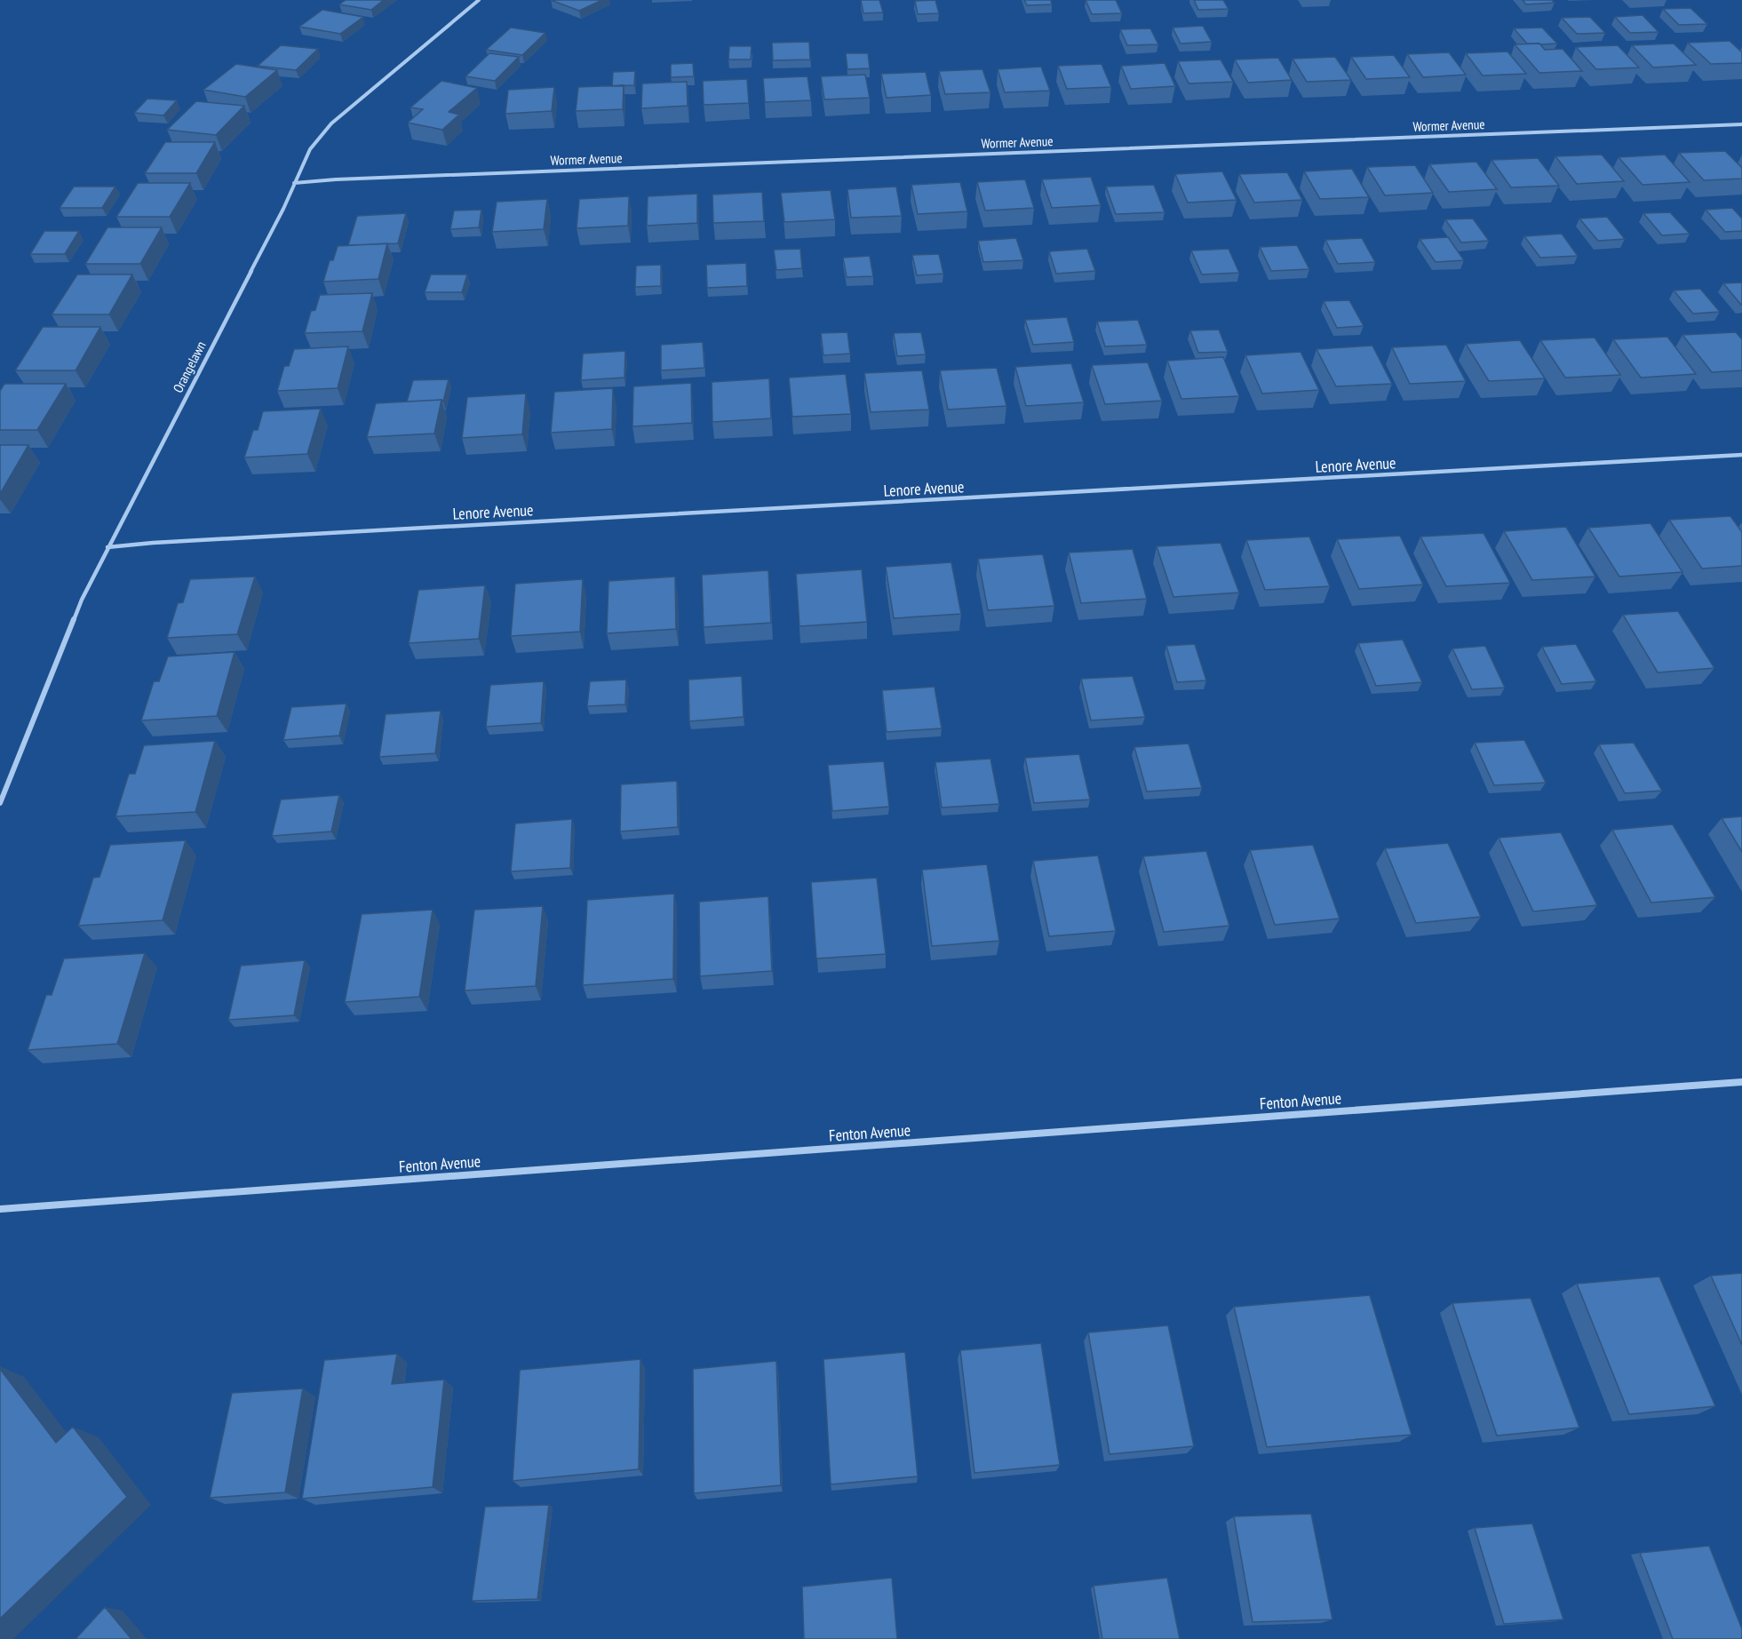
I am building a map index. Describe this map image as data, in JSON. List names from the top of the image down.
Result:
{
  "streets": {
    "street": [
      "Wormer Avenue",
      "Orangelawn",
      "Lenore Avenue",
      "Fenton Avenue"
    ]
  },
  "crossings": [
    ["Wormer Avenue", "Orangelawn"],
    ["Orangelawn", "Lenore Avenue"]
  ]
}
